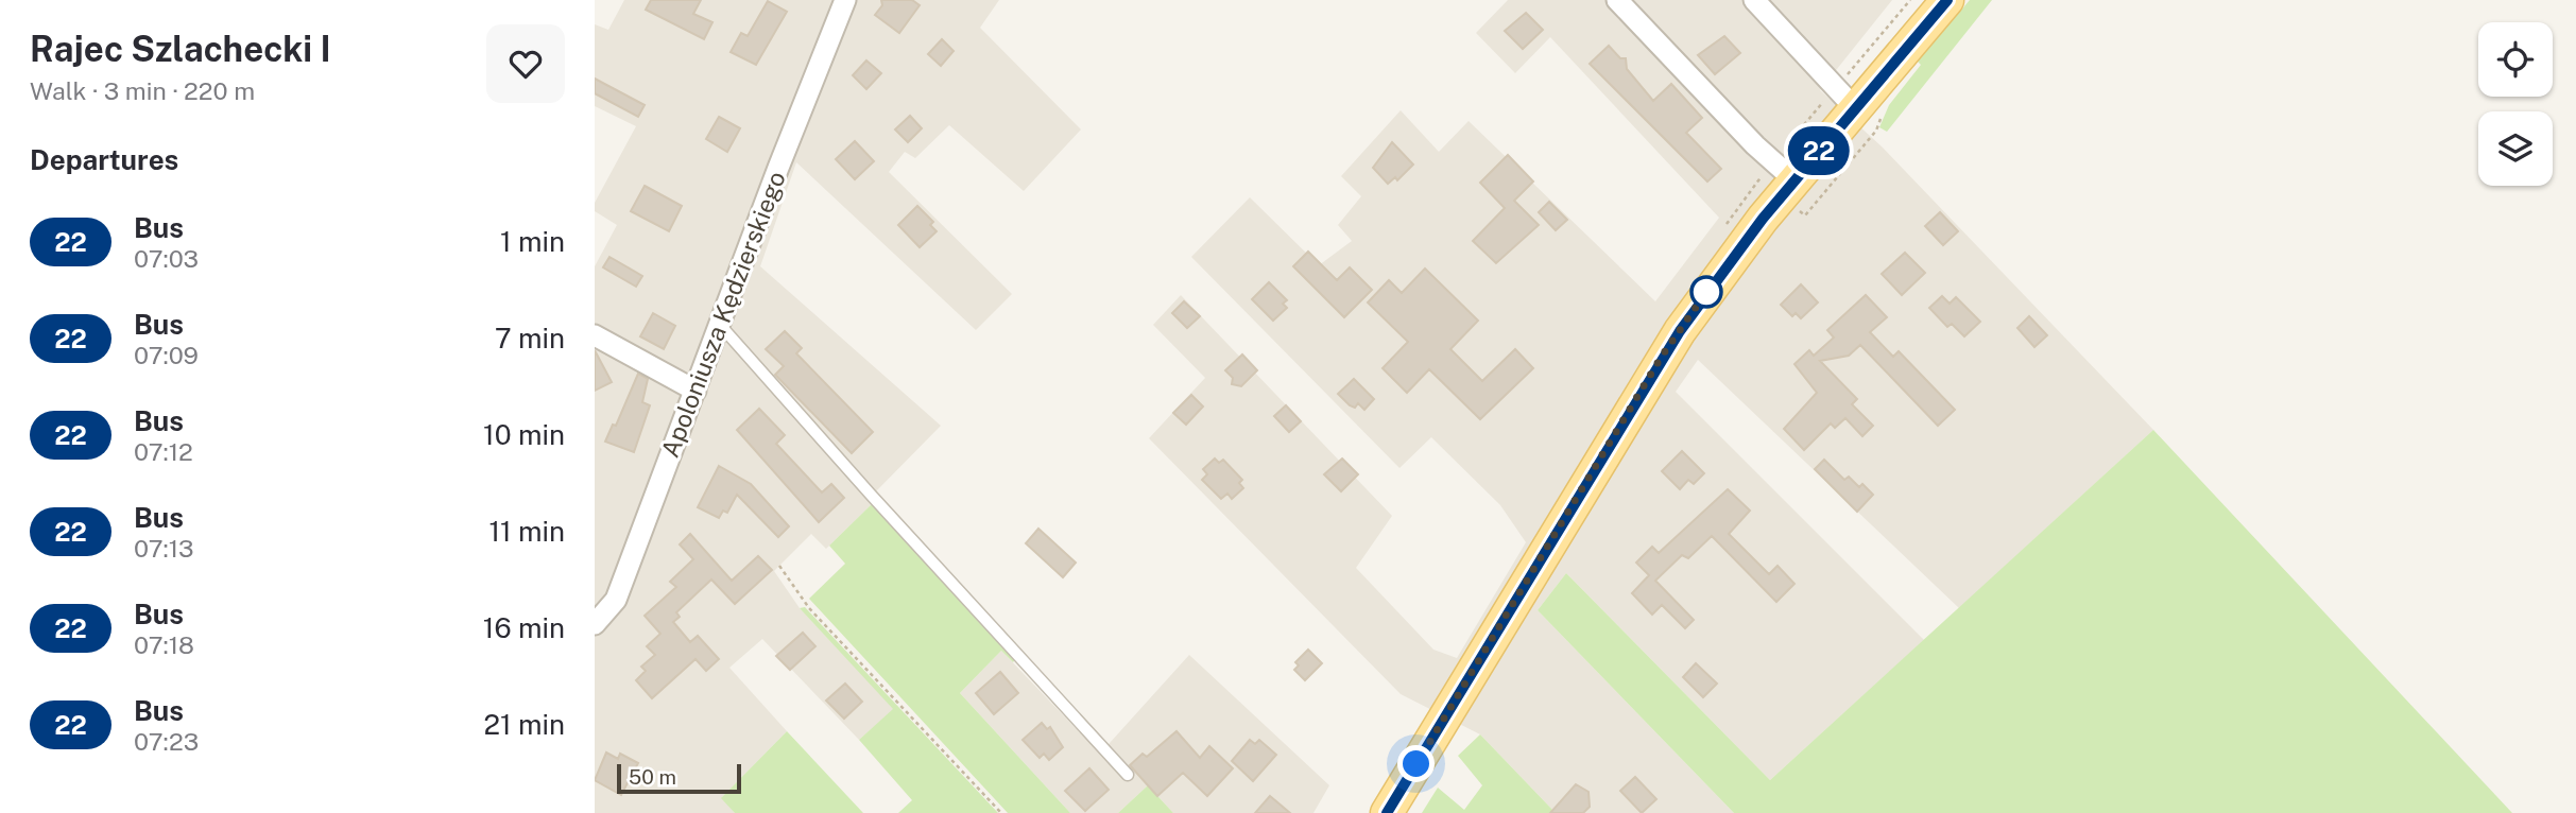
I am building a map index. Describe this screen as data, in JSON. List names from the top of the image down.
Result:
{
  "streets": {
    "street": ["Apoloniusza Kędzierskiego"]
  },
  "lines": ["bus line 22"],
  "scale_bar": "50 m",
  "page": {
    "heading": [
      ["Rajec Szlachecki I", "Walk · 3 min · 220 m"],
      "Departures"
    ],
    "on_map": "22",
    "list": [
      {
        "mark": "22",
        "name": "Bus",
        "note": "07:03",
        "value": "1 min"
      },
      {
        "mark": "22",
        "name": "Bus",
        "note": "07:09",
        "value": "7 min"
      },
      {
        "mark": "22",
        "name": "Bus",
        "note": "07:12",
        "value": "10 min"
      },
      {
        "mark": "22",
        "name": "Bus",
        "note": "07:13",
        "value": "11 min"
      },
      {
        "mark": "22",
        "name": "Bus",
        "note": "07:18",
        "value": "16 min"
      },
      {
        "mark": "22",
        "name": "Bus",
        "note": "07:23",
        "value": "21 min"
      }
    ],
    "scale": "50 m"
  }
}
